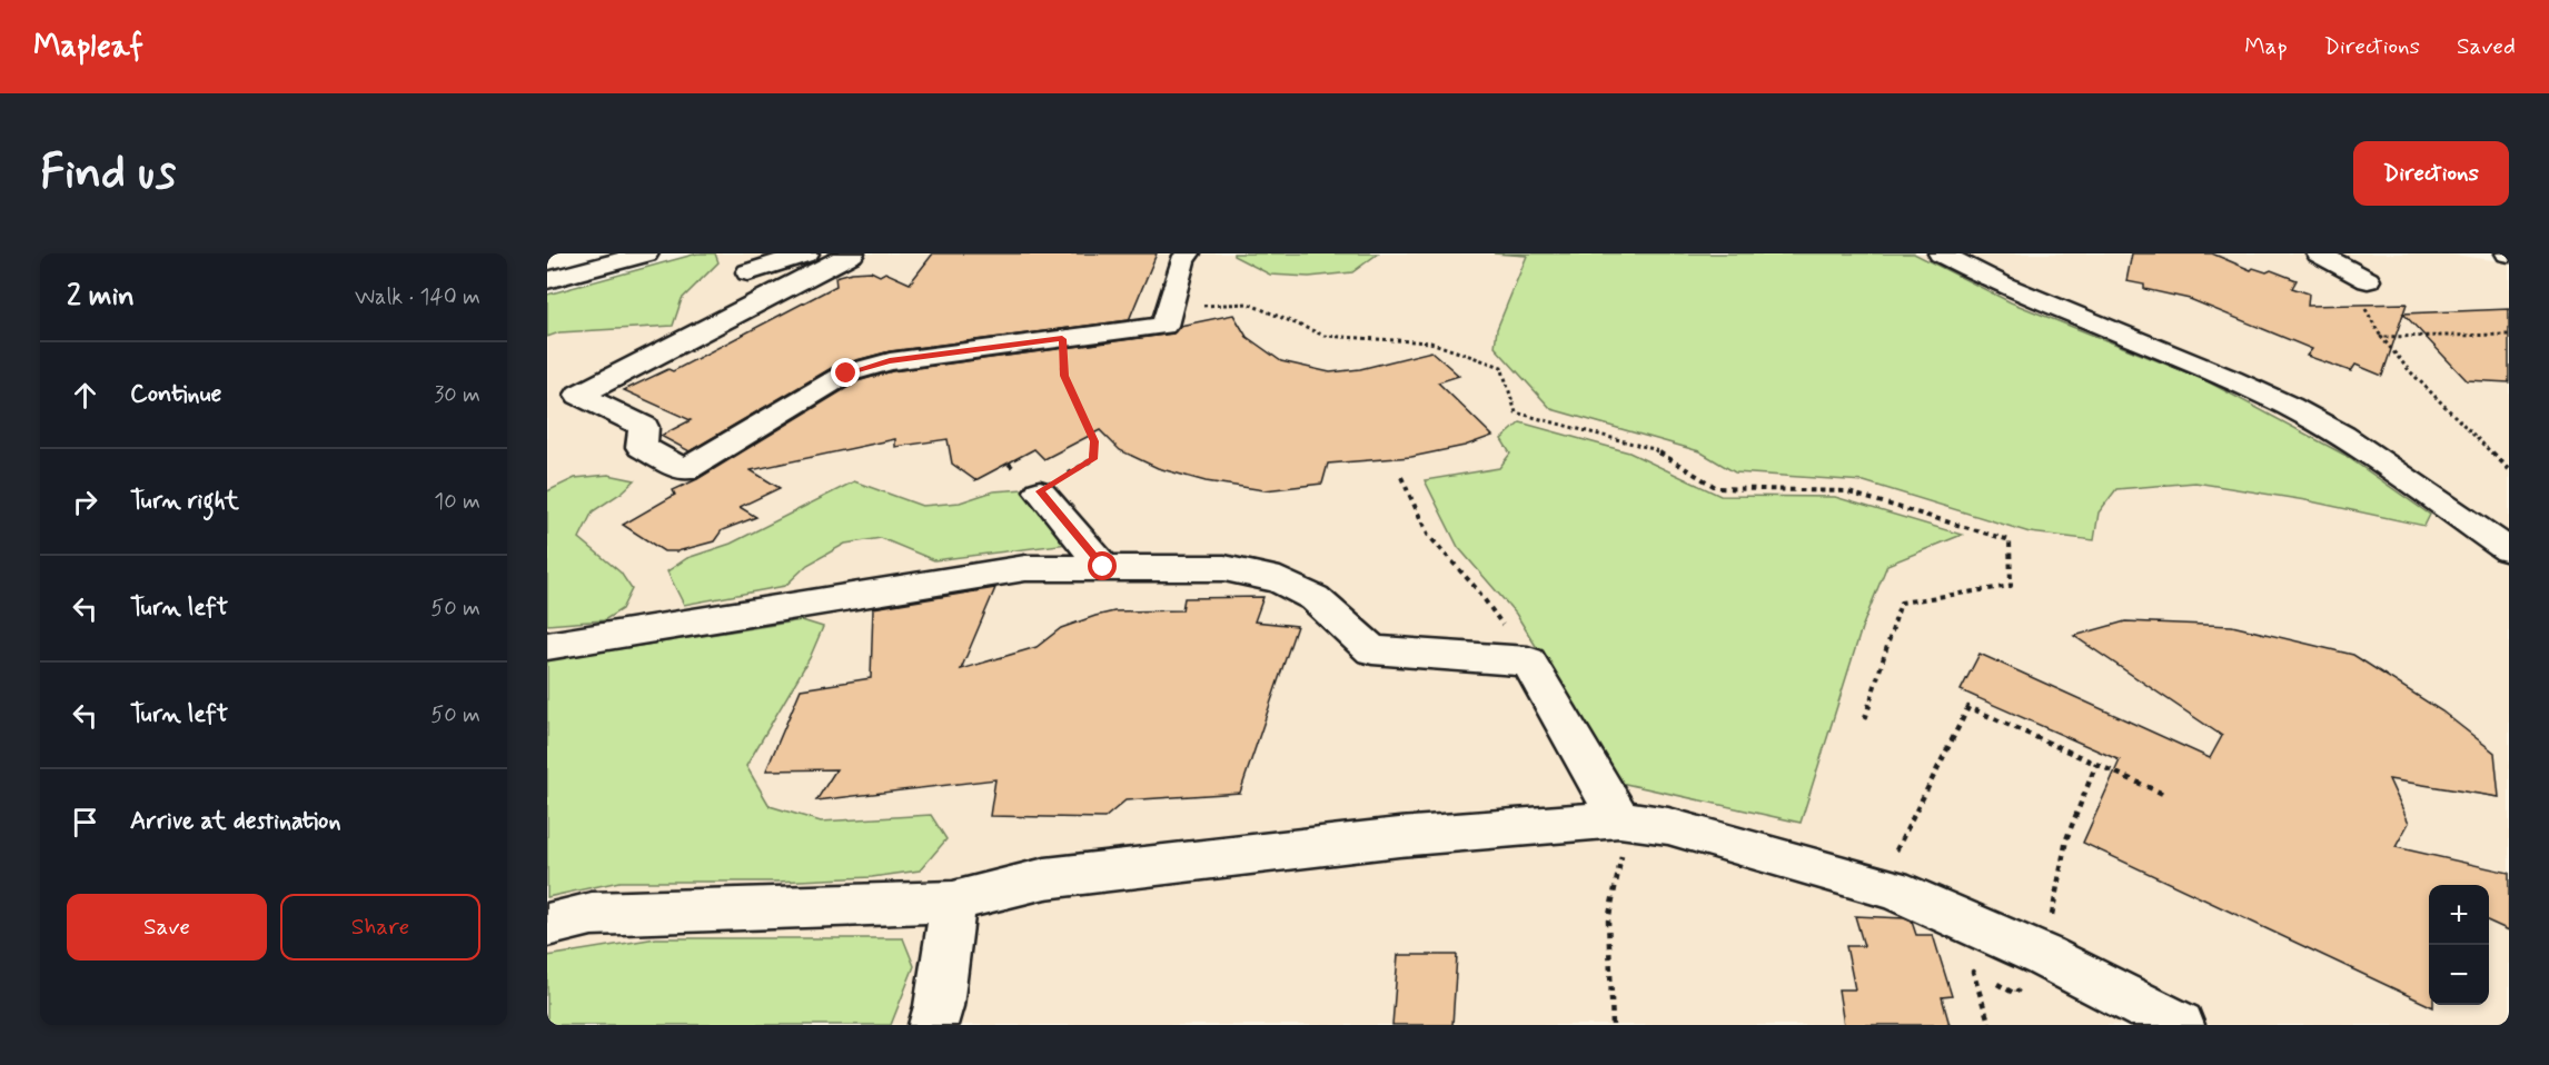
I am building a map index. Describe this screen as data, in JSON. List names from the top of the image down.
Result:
{
  "page": {
    "header": "Mapleaf",
    "nav": ["Map", "Directions", "Saved"],
    "buttons": [
      "Directions",
      ["Save", "Share"]
    ],
    "title": "Find us",
    "heading": ["2 min", "Walk · 140 m"],
    "list": [
      ["Continue", "30 m"],
      ["Turn right", "10 m"],
      ["Turn left", "50 m"],
      ["Turn left", "50 m"],
      "Arrive at destination"
    ],
    "map_buttons": ["+", "−"]
  }
}
